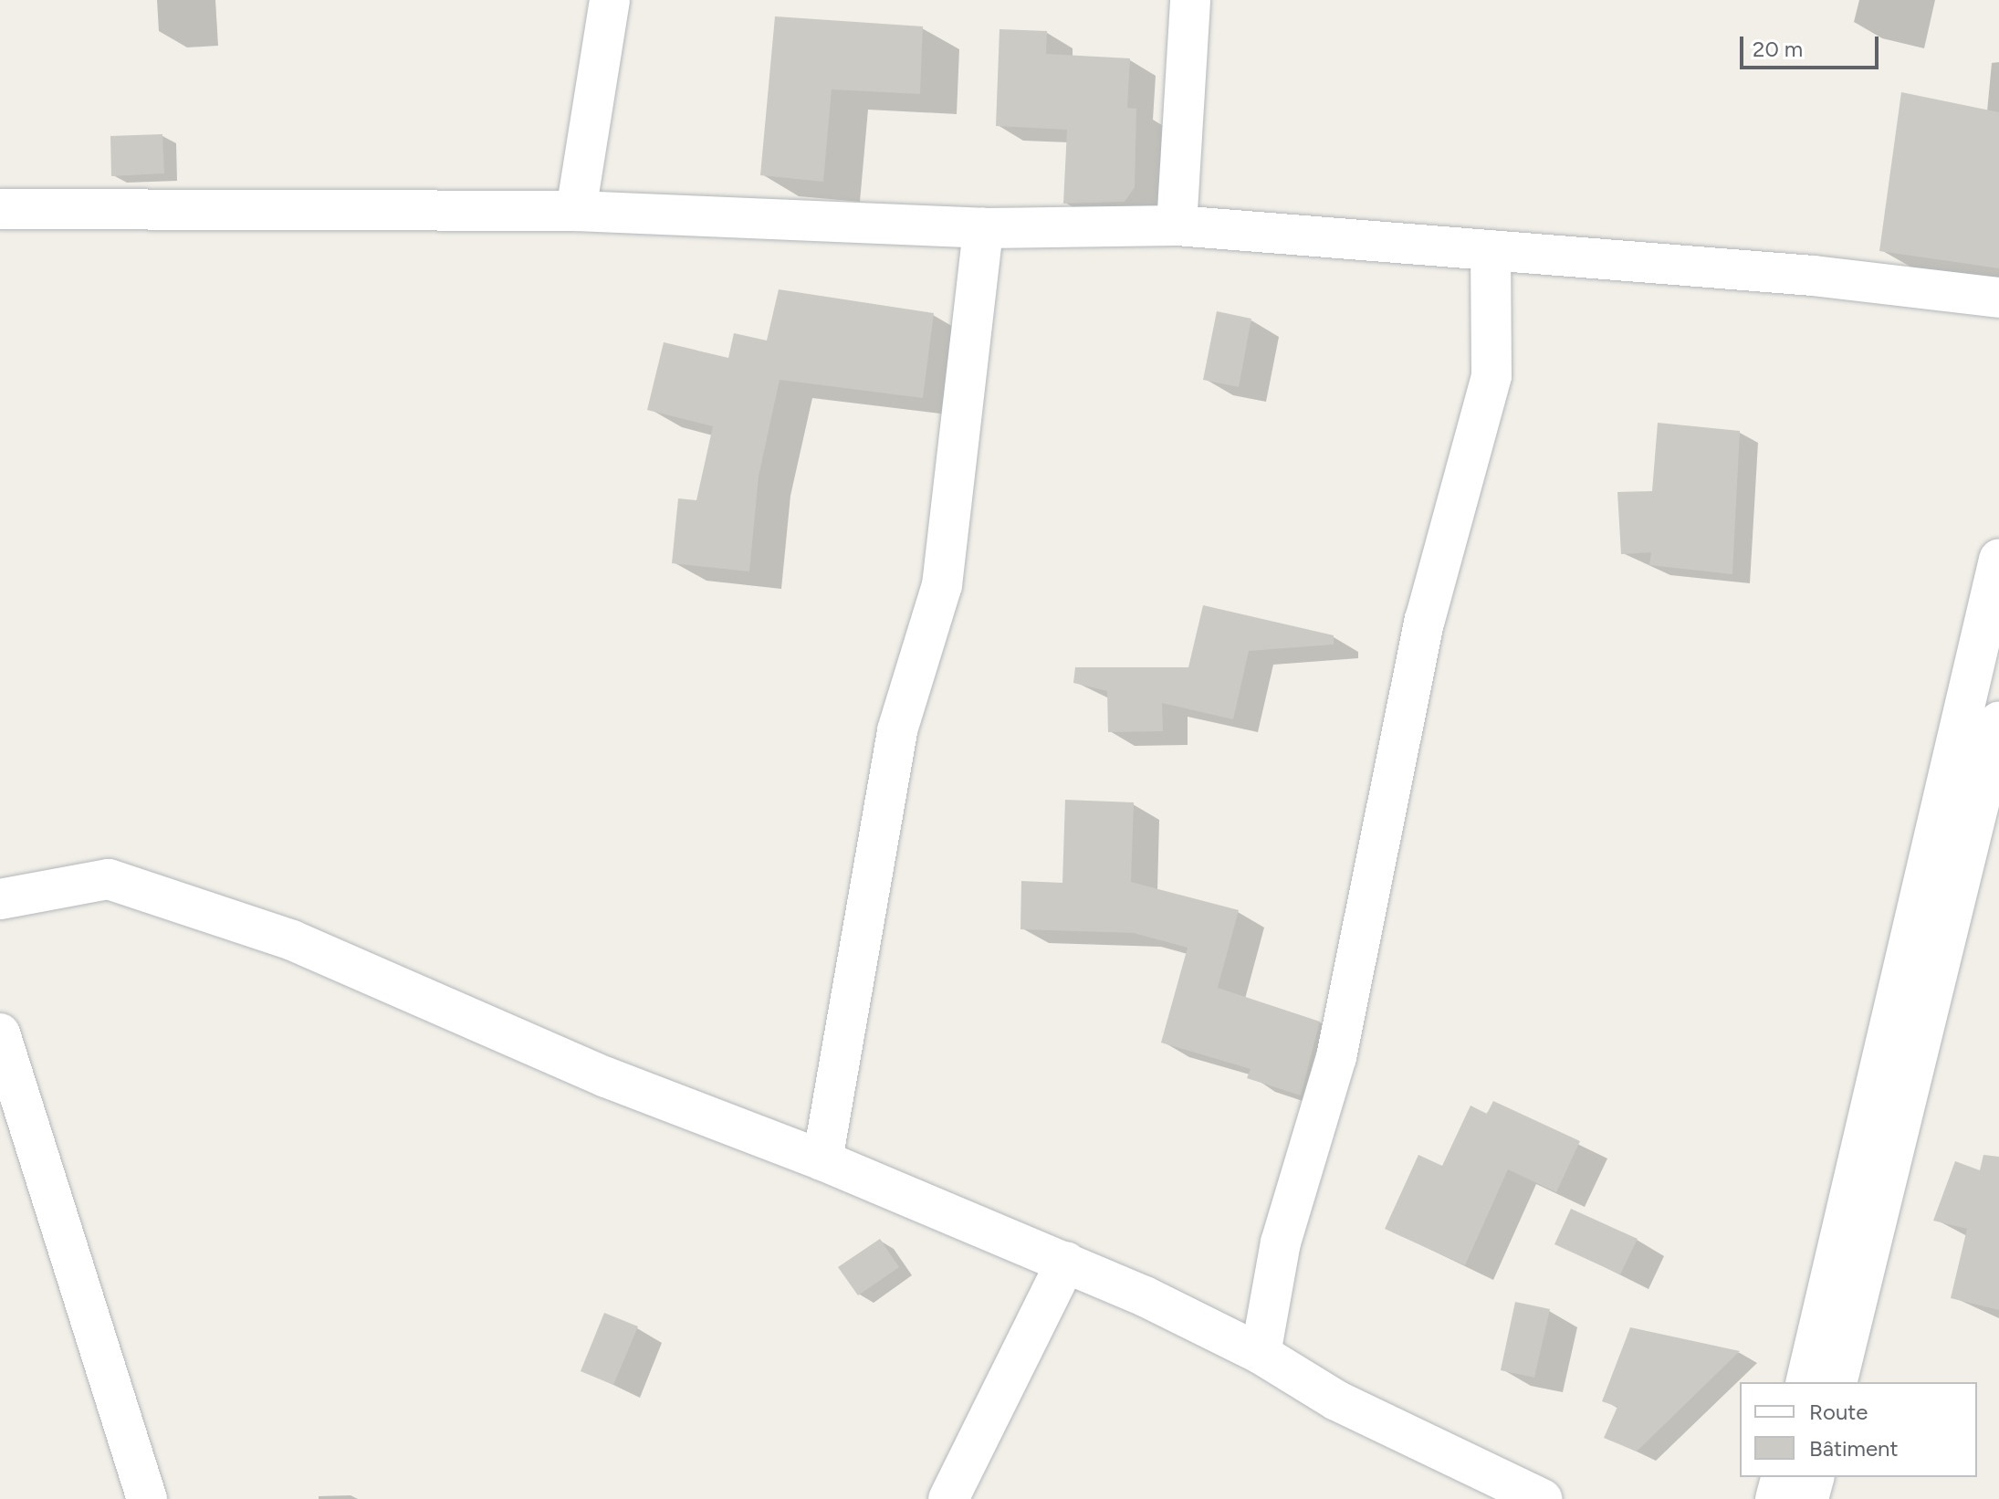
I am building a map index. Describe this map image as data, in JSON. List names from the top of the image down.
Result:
{
  "legend": ["Route", "Bâtiment"],
  "scale_bar": "20 m"
}
